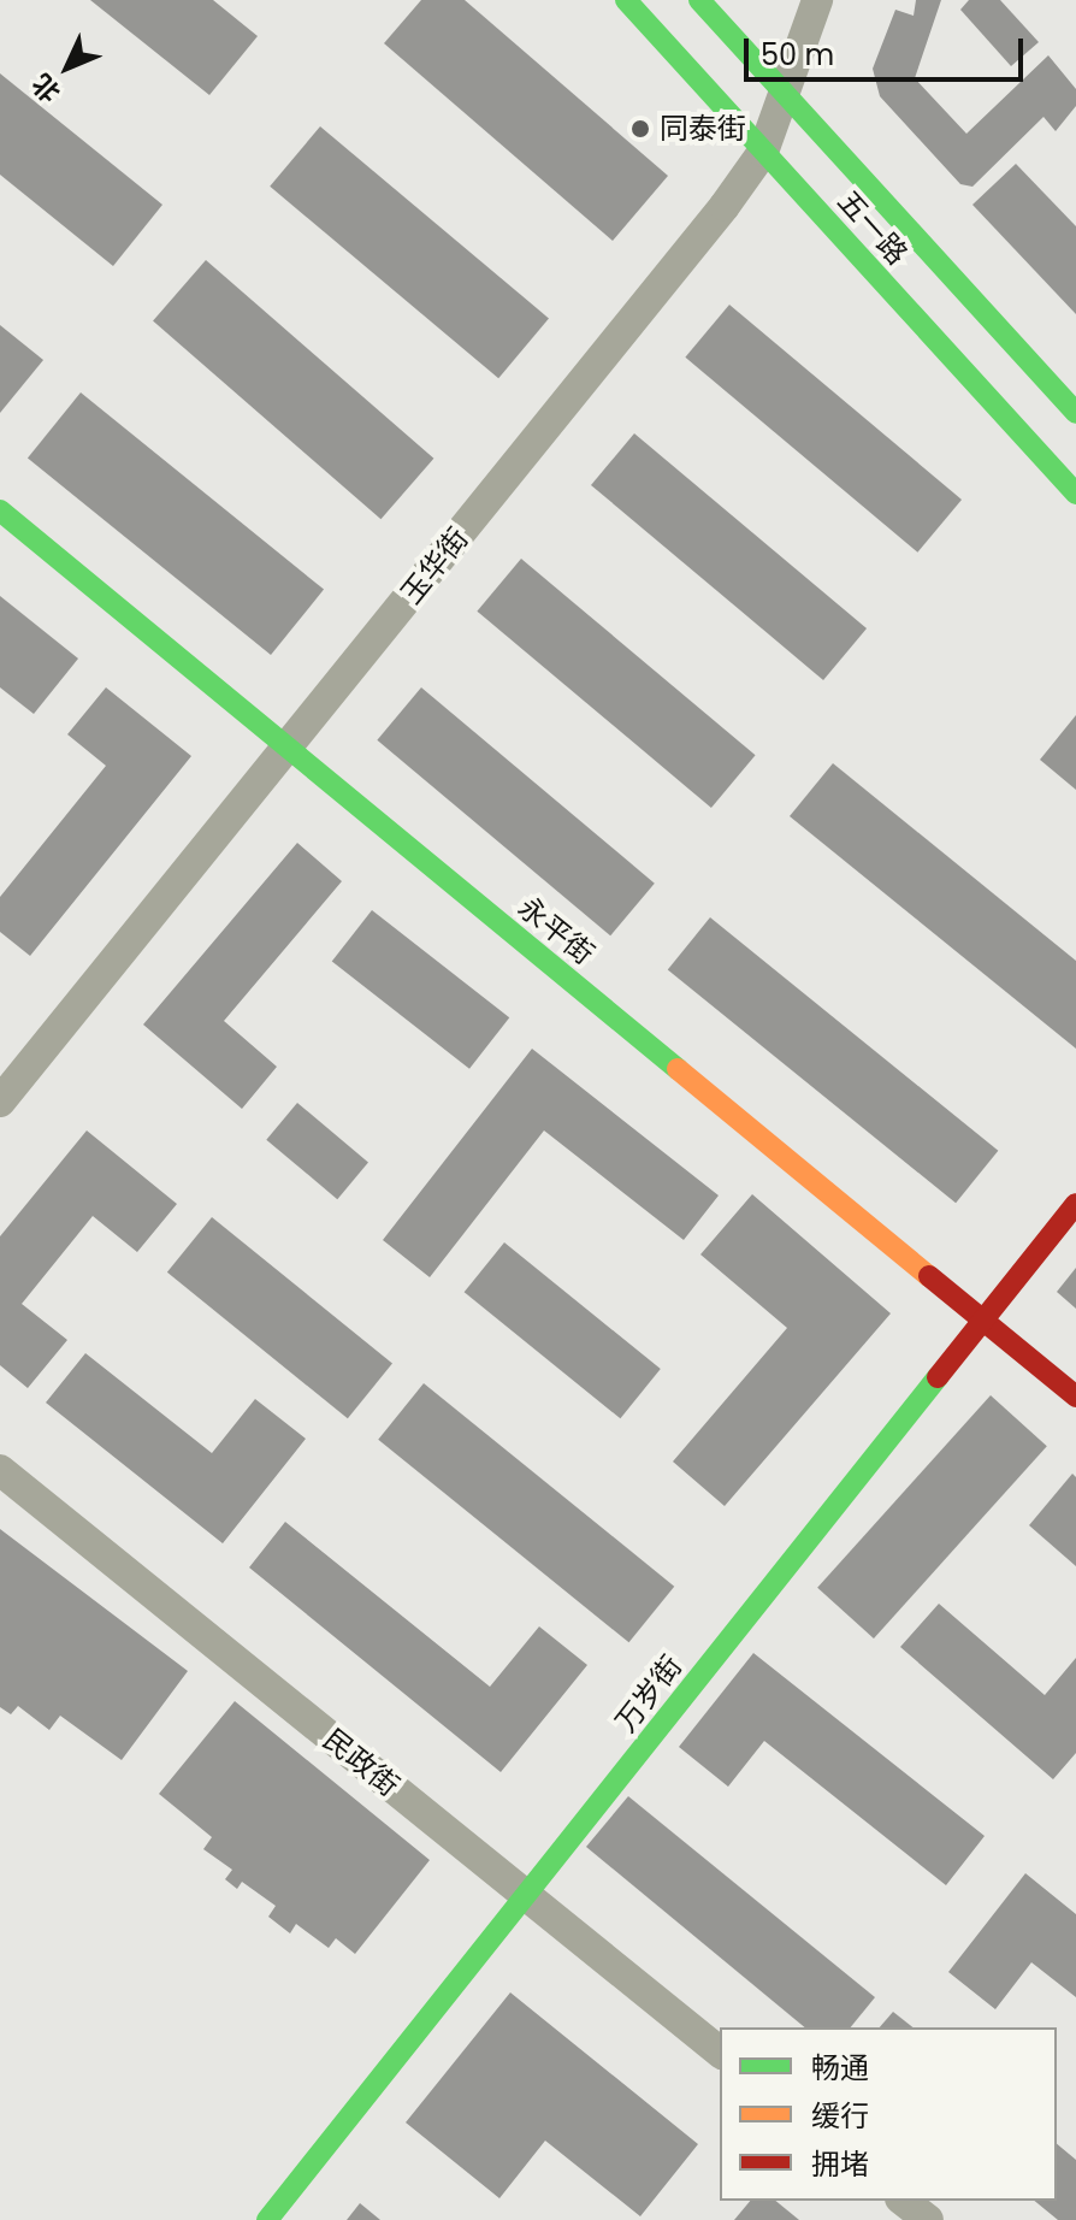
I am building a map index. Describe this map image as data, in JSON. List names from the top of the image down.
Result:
{
  "streets": {
    "street": [
      "五一路",
      "玉华街",
      "永平街",
      "万岁街",
      "民政街"
    ]
  },
  "crossings": [
    ["五一路", "玉华街"],
    ["玉华街", "永平街"],
    ["永平街", "万岁街"],
    ["万岁街", "民政街"]
  ],
  "places": ["同泰街"],
  "legend": ["畅通", "缓行", "拥堵"],
  "scale_bar": "50 m",
  "north": "bottom left"
}
